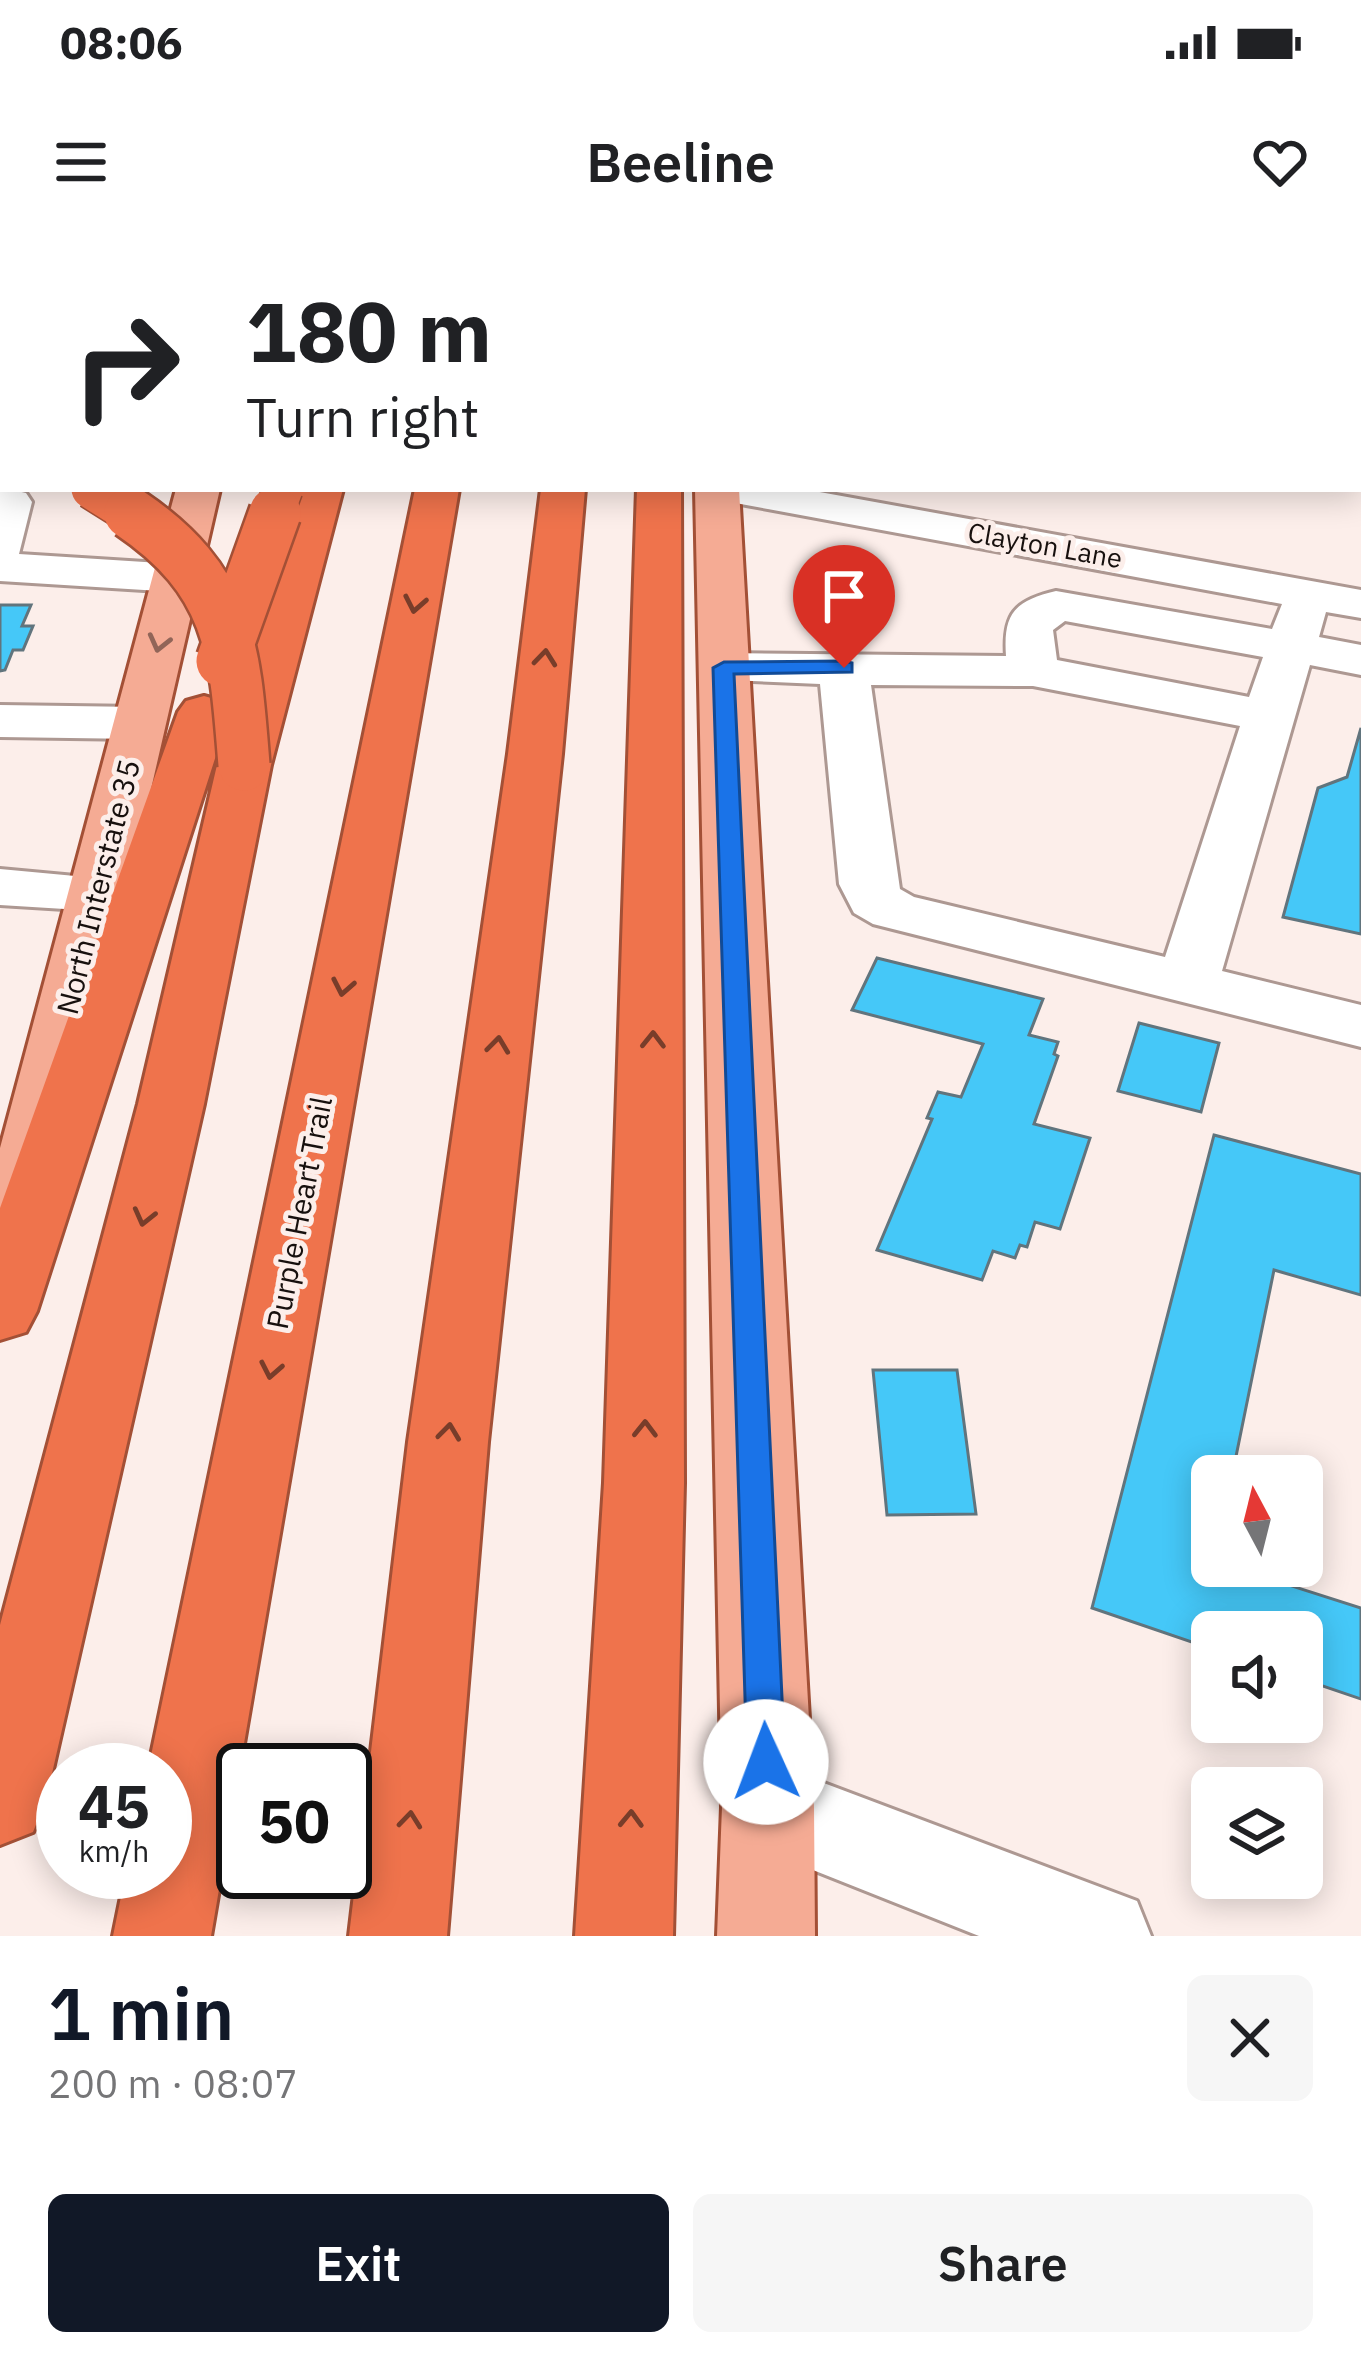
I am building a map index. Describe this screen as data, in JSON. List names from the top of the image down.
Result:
{
  "streets": {
    "highway": ["Purple Heart Trail"],
    "main road": ["North Interstate 35"],
    "street": ["Clayton Lane"]
  },
  "north": "top",
  "page": {
    "status": "08:06",
    "header": "Beeline",
    "turn": ["180 m", "Turn right"],
    "speed": "45 km/h",
    "limit": "50",
    "heading": ["1 min", "200 m · 08:07"],
    "buttons": ["Exit", "Share"]
  }
}
